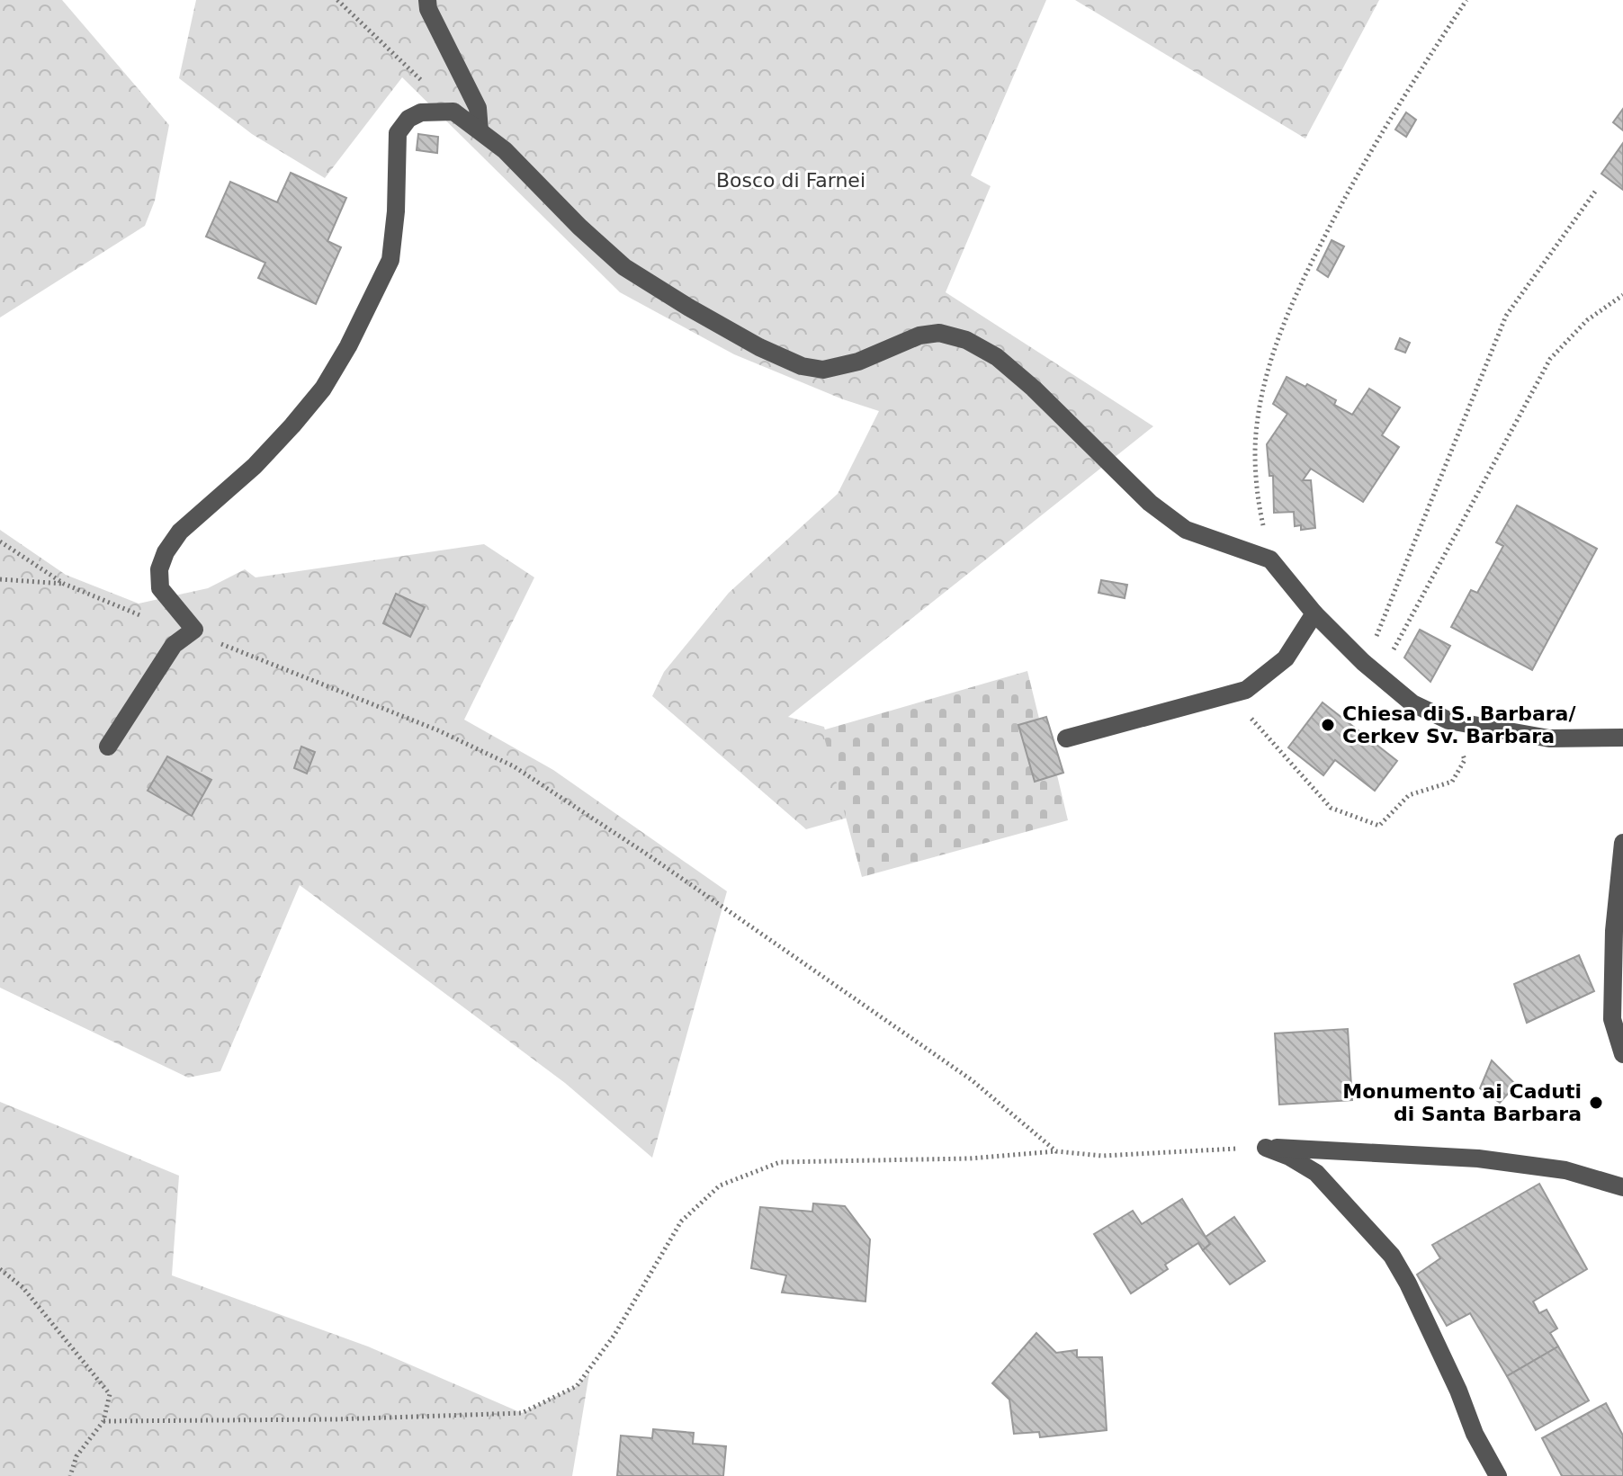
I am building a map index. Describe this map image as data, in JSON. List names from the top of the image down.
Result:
{
  "parks": ["Bosco di Farnei"],
  "places": ["Chiesa di S. Barbara/ Cerkev Sv. Barbara", "Monumento ai Caduti di Santa Barbara"]
}
